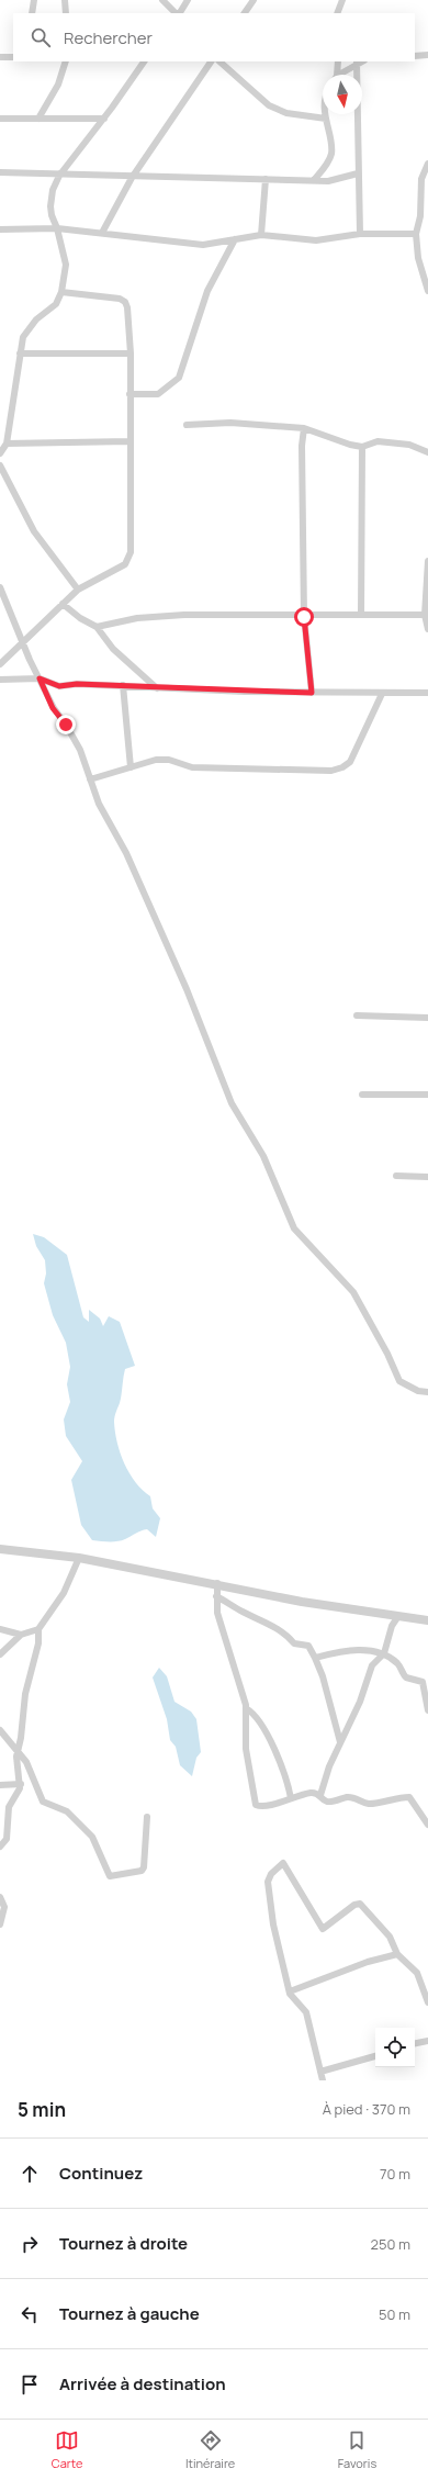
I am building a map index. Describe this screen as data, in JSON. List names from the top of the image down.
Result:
{
  "north": "bottom",
  "page": {
    "search": "Rechercher",
    "heading": ["5 min", "À pied · 370 m"],
    "list": [
      ["Continuez", "70 m"],
      ["Tournez à droite", "250 m"],
      ["Tournez à gauche", "50 m"],
      "Arrivée à destination"
    ],
    "nav": ["Carte", "Itinéraire", "Favoris"]
  }
}
